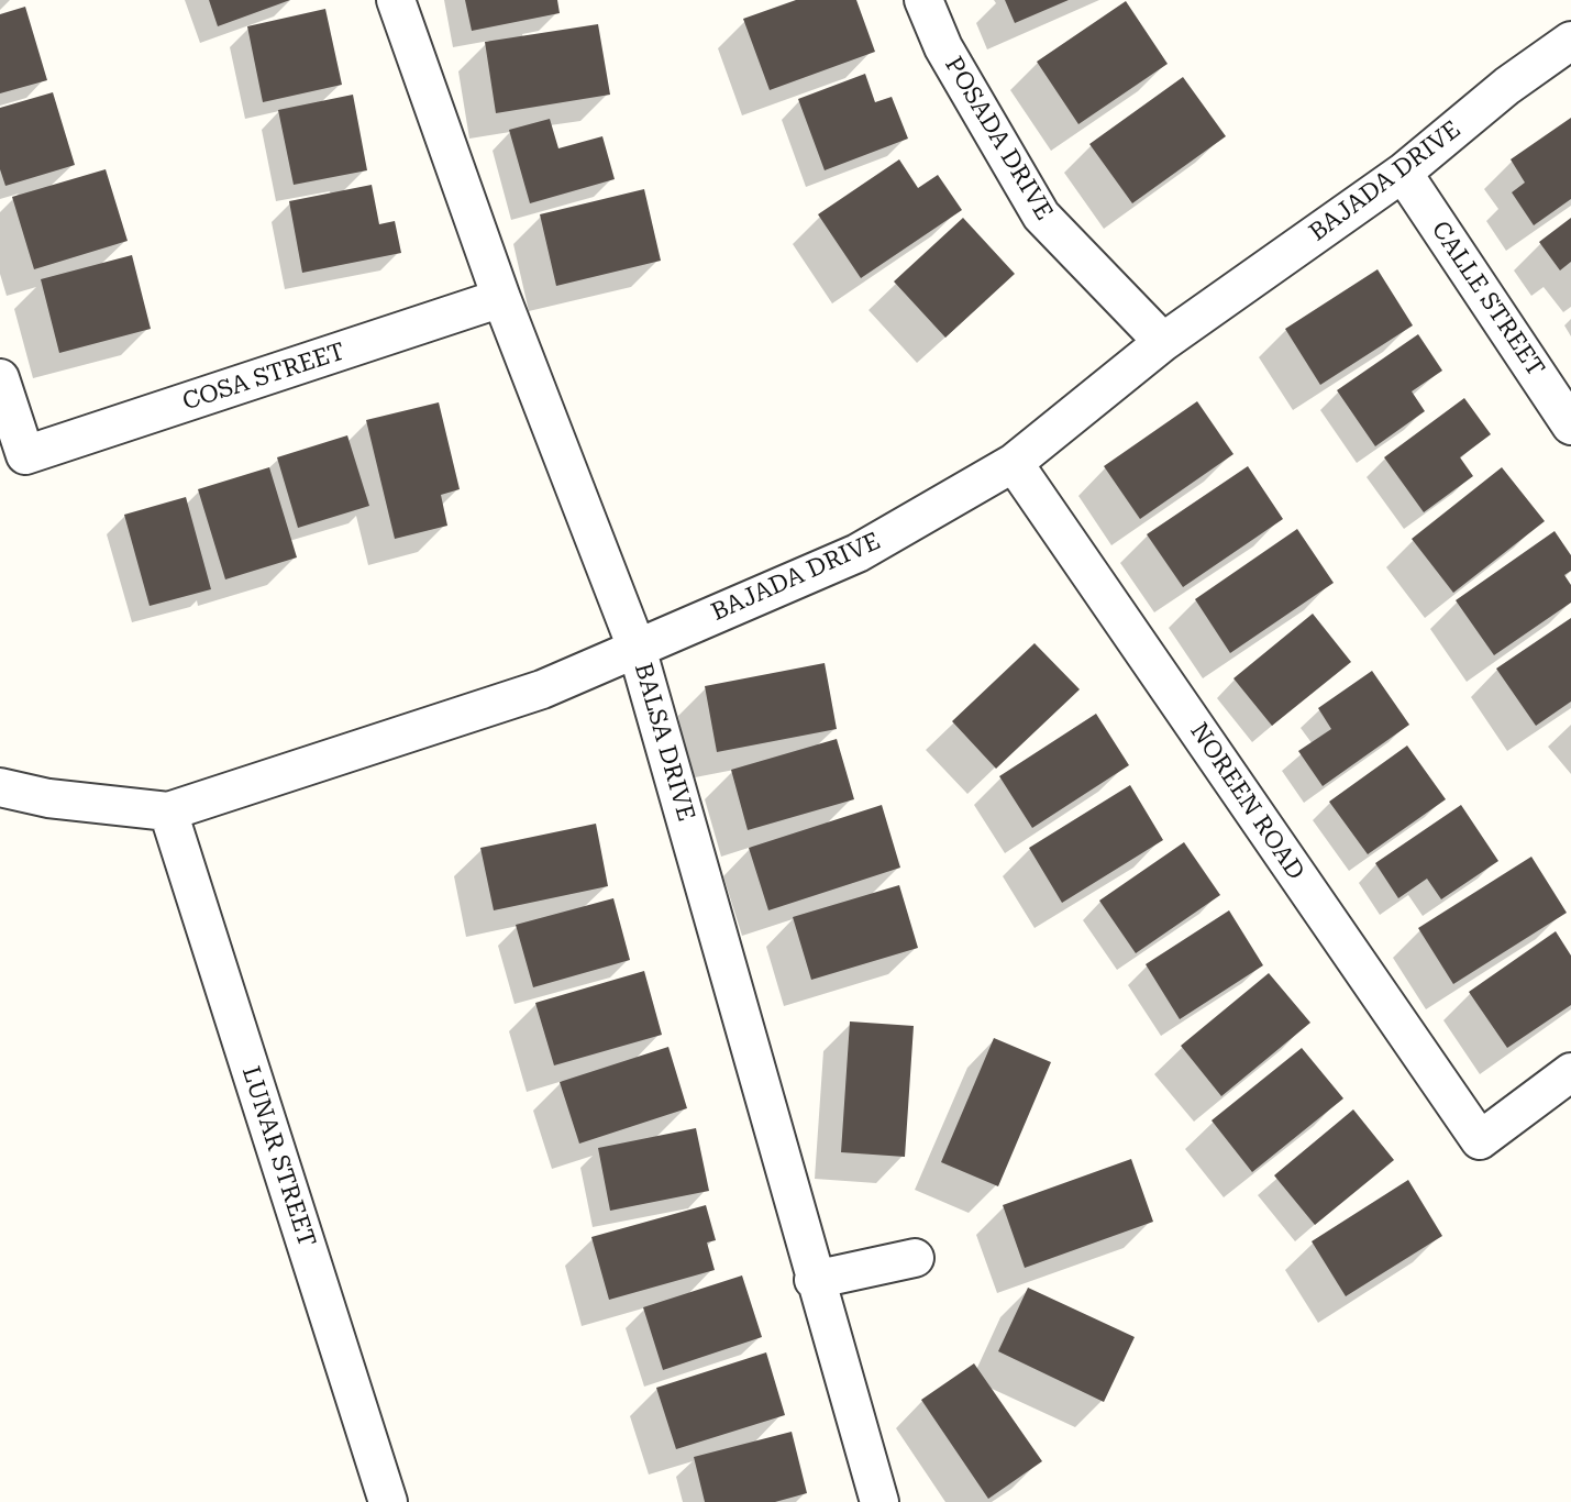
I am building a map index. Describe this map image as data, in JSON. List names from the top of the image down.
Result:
{
  "streets": {
    "street": [
      "POSADA DRIVE",
      "BAJADA DRIVE",
      "CALLE STREET",
      "COSA STREET",
      "BALSA DRIVE",
      "NOREEN ROAD",
      "LUNAR STREET"
    ]
  },
  "crossings": [
    ["POSADA DRIVE", "BAJADA DRIVE"],
    ["BAJADA DRIVE", "CALLE STREET"],
    ["BAJADA DRIVE", "BALSA DRIVE"],
    ["BAJADA DRIVE", "NOREEN ROAD"],
    ["BAJADA DRIVE", "LUNAR STREET"],
    ["COSA STREET", "BALSA DRIVE"]
  ]
}
